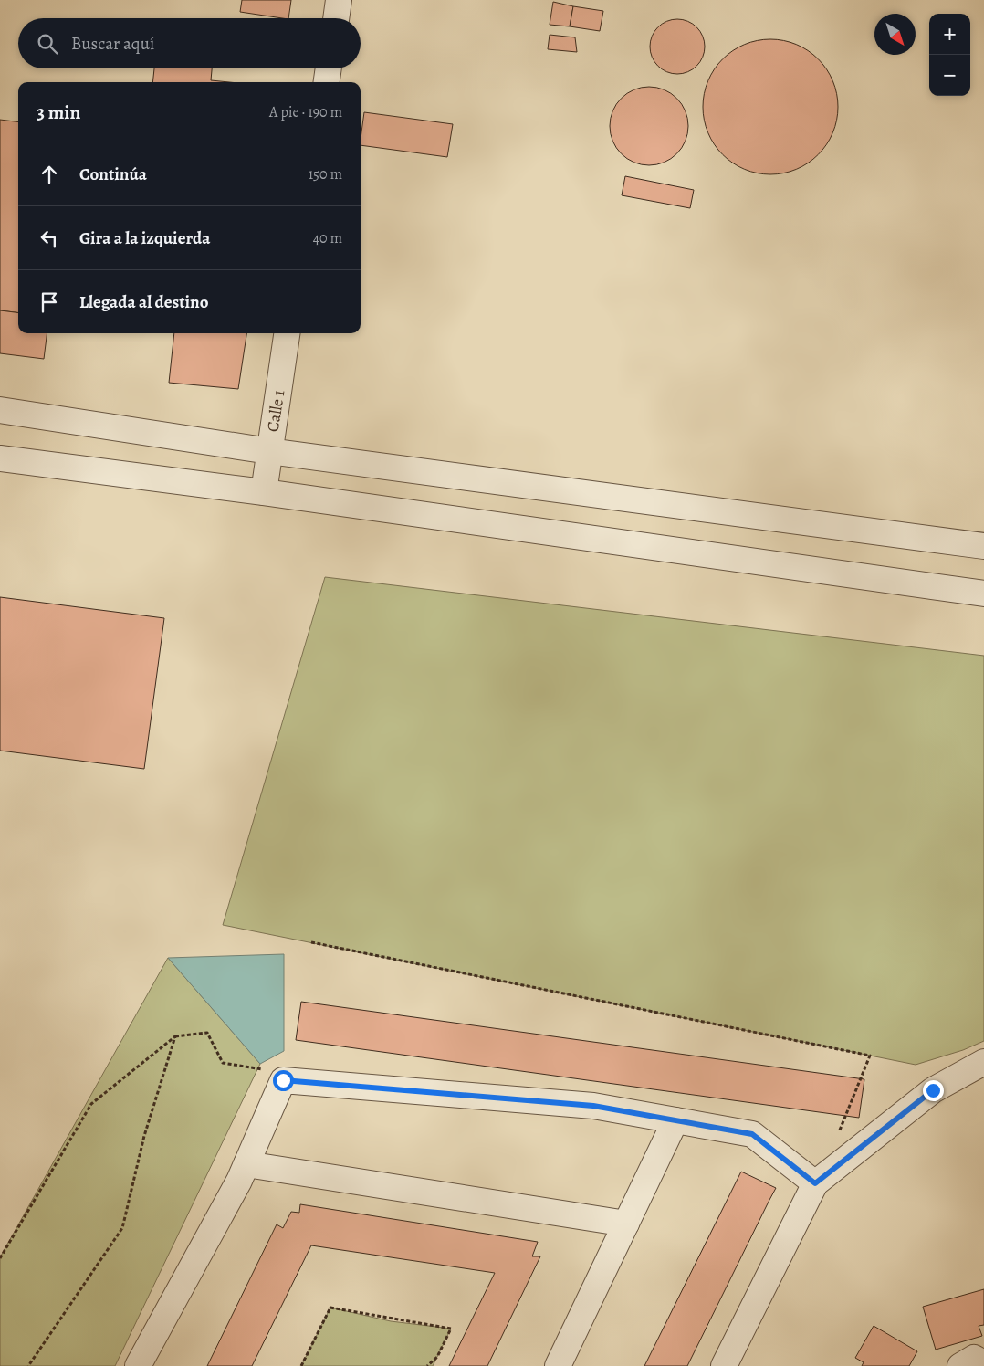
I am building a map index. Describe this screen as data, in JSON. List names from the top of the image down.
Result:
{
  "streets": {
    "street": ["Calle 1"]
  },
  "north": "bottom right",
  "page": {
    "map_buttons": ["+", "−"],
    "search": "Buscar aquí",
    "heading": ["3 min", "A pie · 190 m"],
    "list": [
      ["Continúa", "150 m"],
      ["Gira a la izquierda", "40 m"],
      "Llegada al destino"
    ]
  }
}
